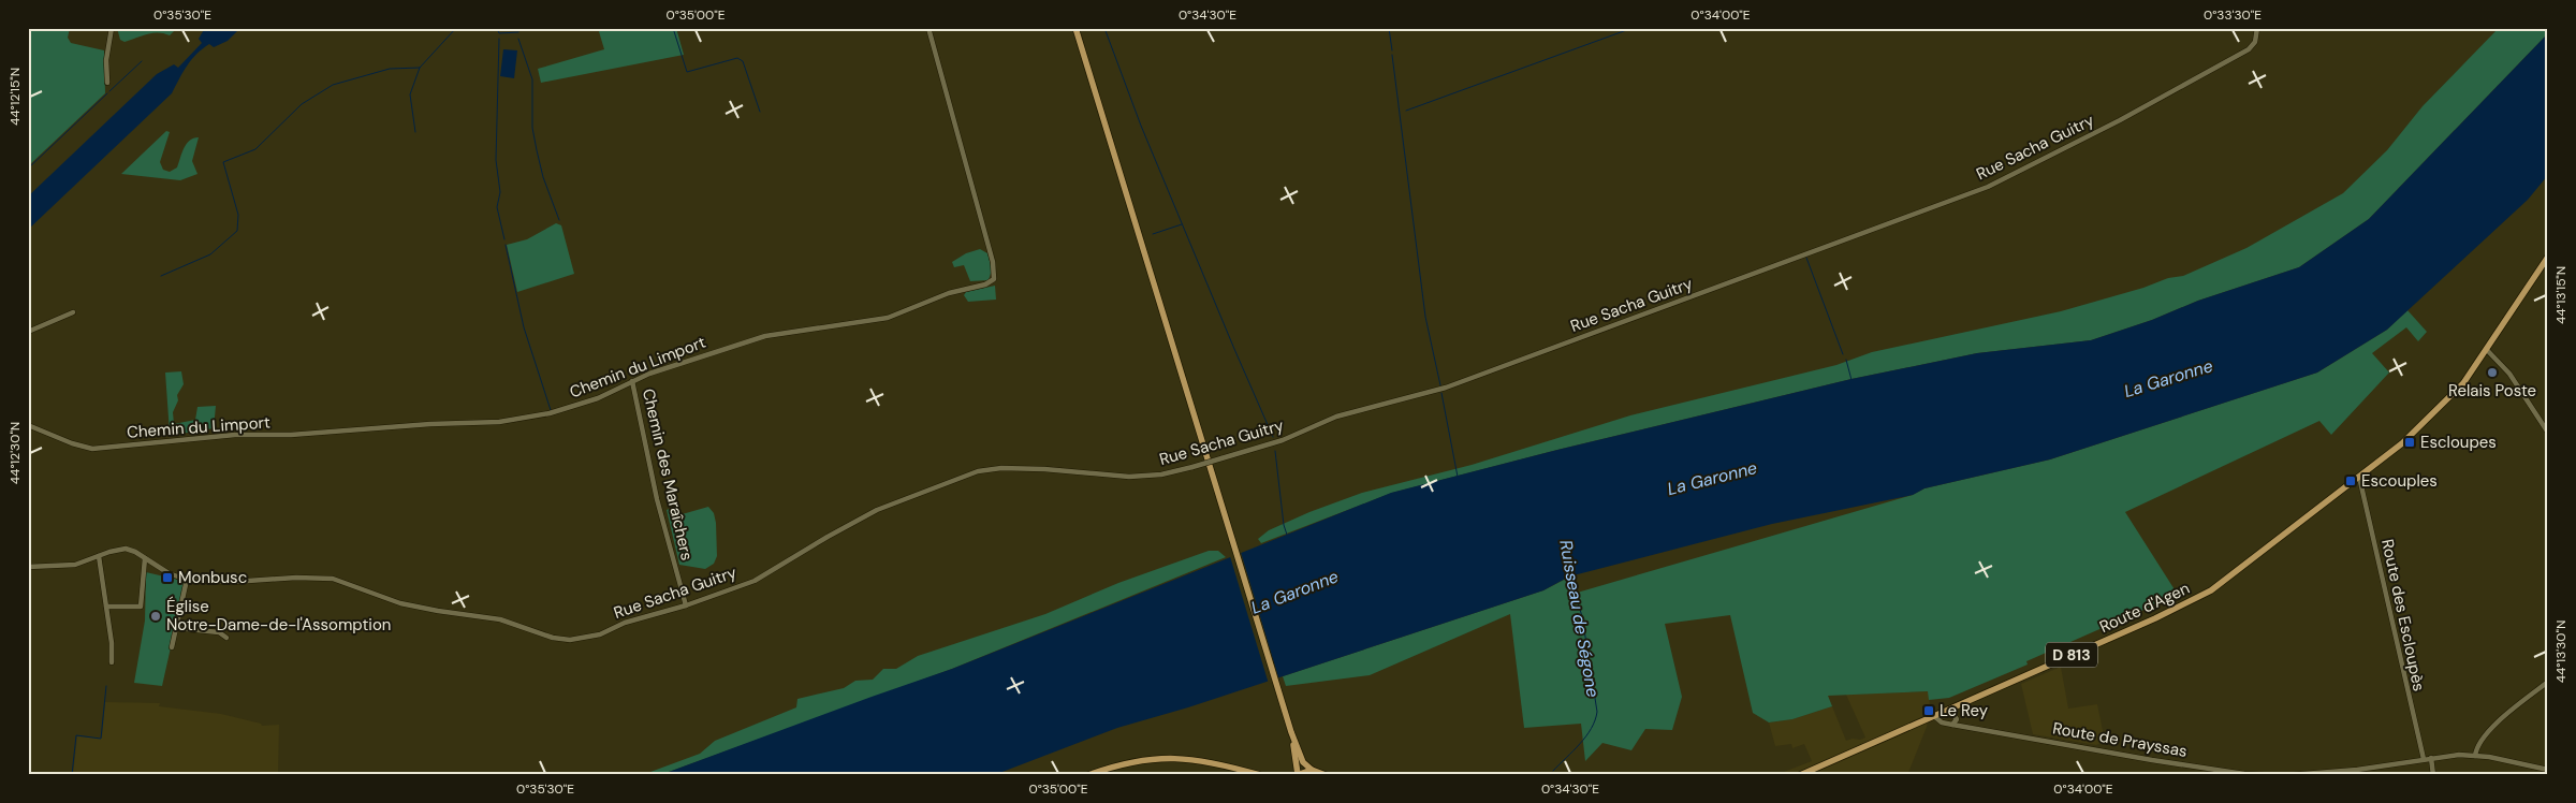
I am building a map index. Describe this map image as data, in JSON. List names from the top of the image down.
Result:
{
  "streets": {
    "main road": ["Route d'Agen", "D 813"],
    "street": [
      "Rue Sacha Guitry",
      "Chemin du Limport",
      "Chemin des Maraîchers",
      "Route des Escloupès",
      "Route de Prayssas"
    ]
  },
  "crossings": [
    ["Rue Sacha Guitry", "Chemin des Maraîchers"],
    ["Chemin du Limport", "Chemin des Maraîchers"],
    ["Route d'Agen", "Route des Escloupès"],
    ["Route d'Agen", "D 813"],
    ["Route d'Agen", "Route de Prayssas"],
    ["Route des Escloupès", "D 813"]
  ],
  "water": ["La Garonne", "Ruisseau de Ségone"],
  "places": {
    "other": ["Relais Poste", "Église Notre-Dame-de-l'Assomption"],
    "transit": [
      "Escloupes",
      "Escouples",
      "Monbusc",
      "Le Rey"
    ]
  },
  "coordinates": [
    "0°35'30\"E",
    "0°35'00\"E",
    "0°34'30\"E",
    "0°34'00\"E",
    "0°33'30\"E",
    "44°12'15\"N",
    "44°13'15\"N",
    "44°12'30\"N",
    "44°13'30\"N"
  ]
}
